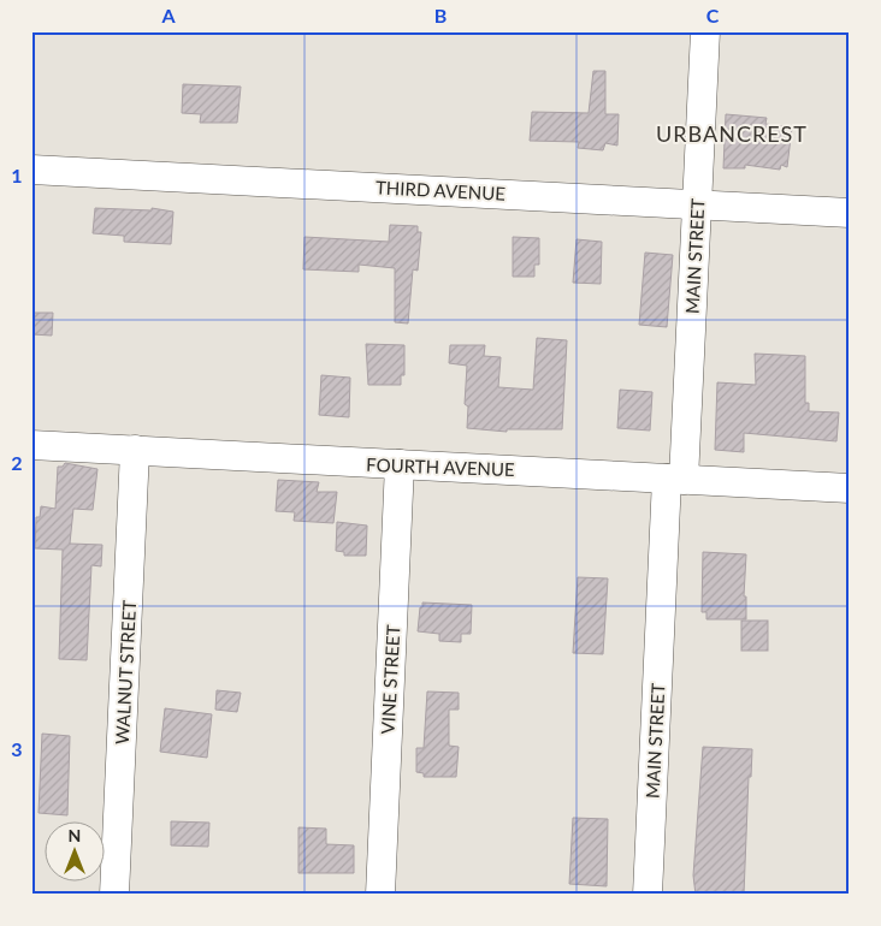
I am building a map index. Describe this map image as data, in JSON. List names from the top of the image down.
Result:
{
  "streets": {
    "street": [
      "THIRD AVENUE",
      "MAIN STREET",
      "FOURTH AVENUE",
      "WALNUT STREET",
      "VINE STREET"
    ]
  },
  "crossings": [
    ["THIRD AVENUE", "MAIN STREET"],
    ["MAIN STREET", "FOURTH AVENUE"],
    ["FOURTH AVENUE", "WALNUT STREET"],
    ["FOURTH AVENUE", "VINE STREET"]
  ],
  "districts": ["URBANCREST"],
  "north": "top",
  "grid": {
    "columns": ["A", "B", "C"],
    "rows": ["1", "2", "3"]
  }
}
